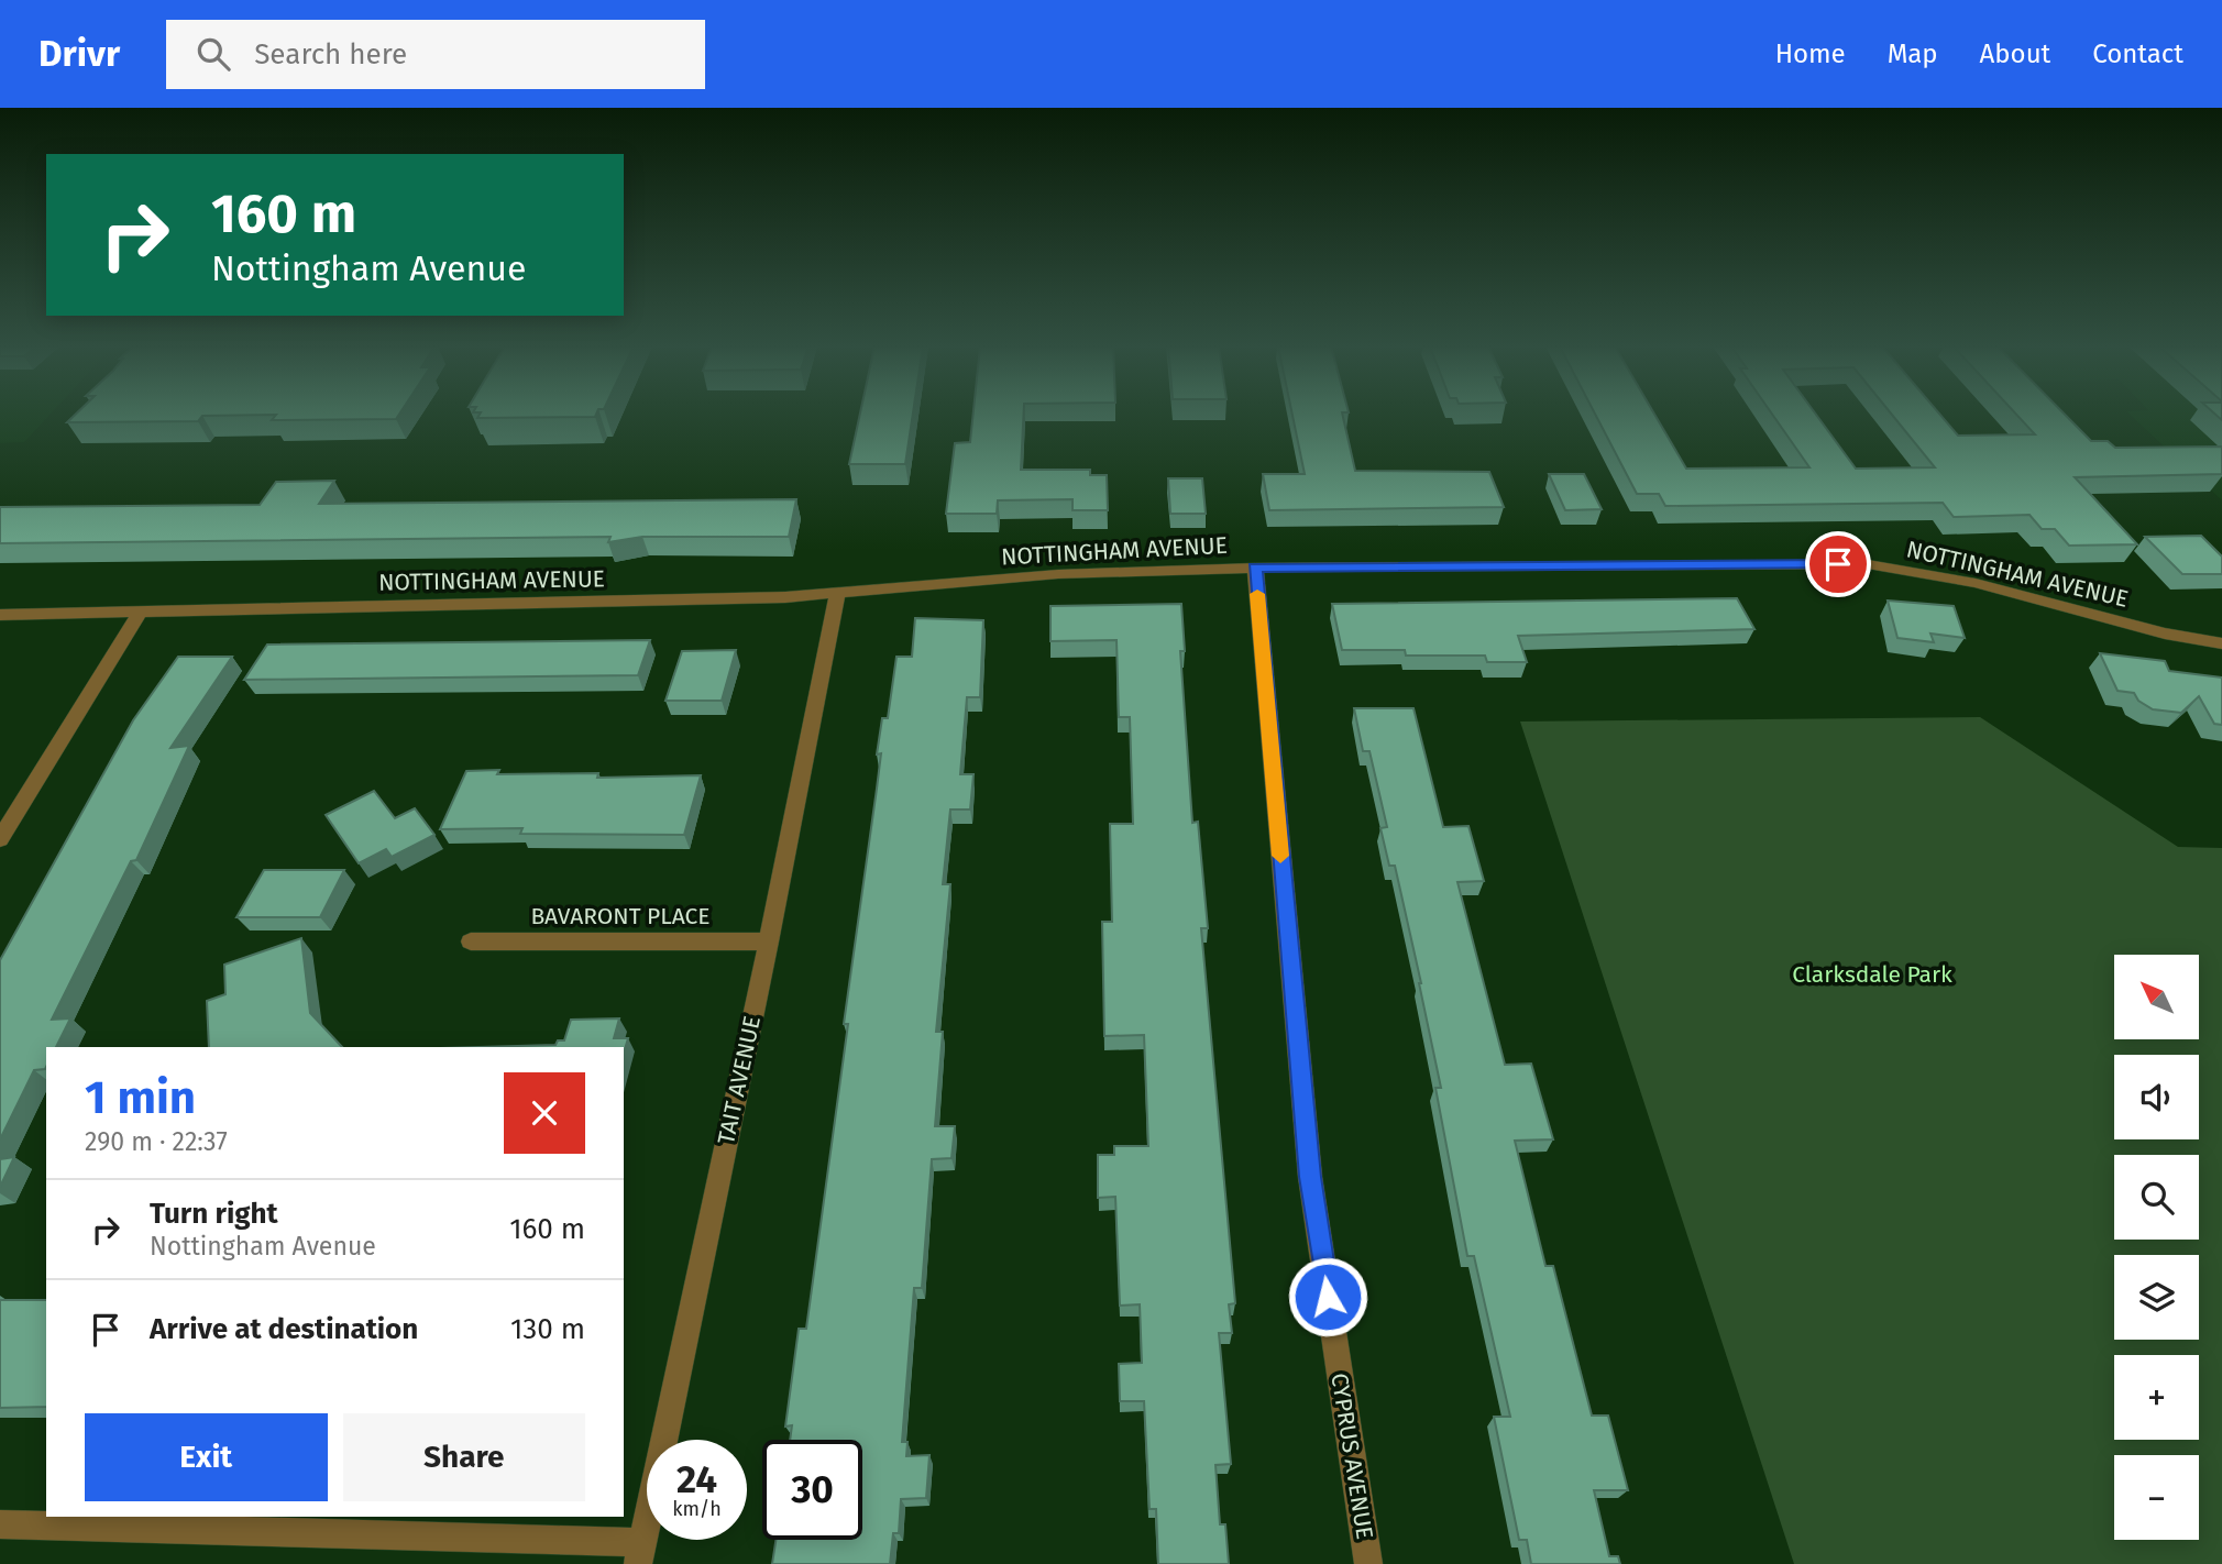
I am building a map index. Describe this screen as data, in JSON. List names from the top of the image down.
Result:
{
  "streets": {
    "street": [
      "NOTTINGHAM AVENUE",
      "BAVARONT PLACE",
      "TAIT AVENUE",
      "CYPRUS AVENUE"
    ]
  },
  "crossings": [
    ["NOTTINGHAM AVENUE", "TAIT AVENUE"],
    ["NOTTINGHAM AVENUE", "CYPRUS AVENUE"],
    ["BAVARONT PLACE", "TAIT AVENUE"]
  ],
  "parks": ["Clarksdale Park"],
  "north": "top left",
  "page": {
    "header": "Drivr",
    "search": "Search here",
    "nav": [
      "Home",
      "Map",
      "About",
      "Contact"
    ],
    "turn": ["160 m", "Nottingham Avenue"],
    "map_buttons": ["+", "−"],
    "heading": ["1 min", "290 m · 22:37"],
    "list": [
      {
        "name": "Turn right",
        "note": "Nottingham Avenue",
        "value": "160 m"
      },
      {
        "name": "Arrive at destination",
        "value": "130 m"
      }
    ],
    "buttons": ["Exit", "Share"],
    "speed": "24 km/h",
    "limit": "30"
  }
}
